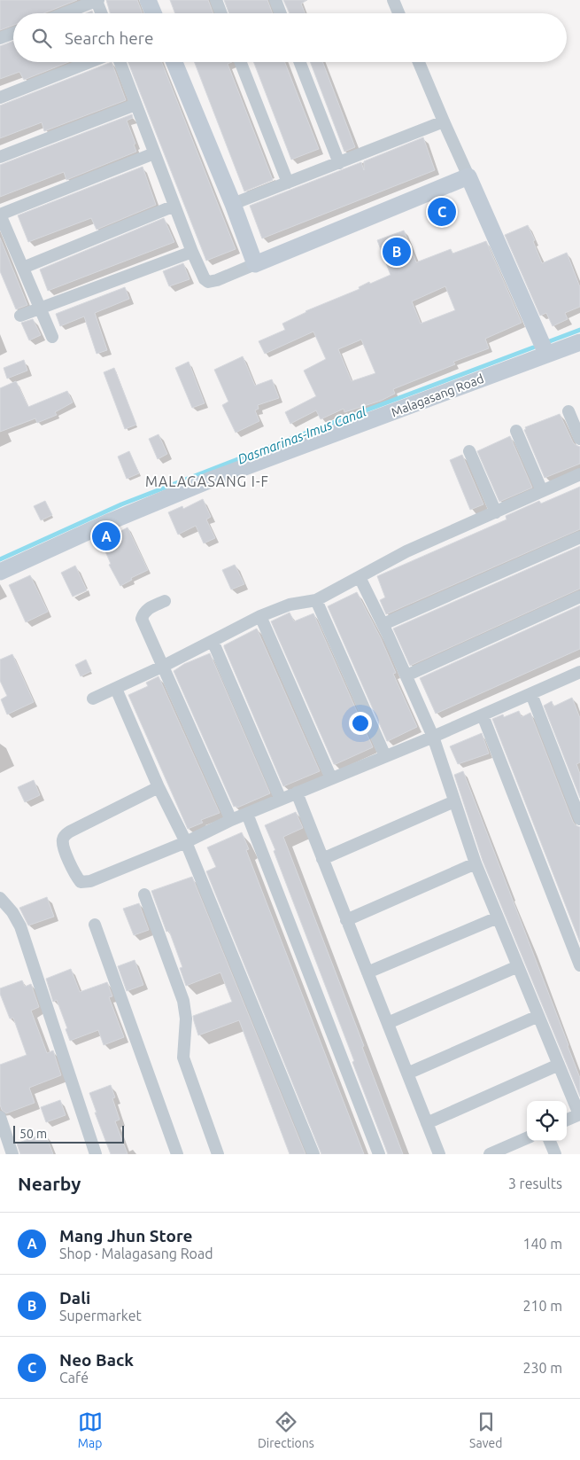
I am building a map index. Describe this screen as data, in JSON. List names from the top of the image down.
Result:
{
  "streets": {
    "street": ["Malagasang Road"]
  },
  "districts": ["MALAGASANG I-F"],
  "water": ["Dasmarinas-Imus Canal"],
  "scale_bar": "50 m",
  "page": {
    "search": "Search here",
    "pins": ["C", "B", "A"],
    "scale": "50 m",
    "heading": ["Nearby", "3 results"],
    "list": [
      {
        "mark": "A",
        "name": "Mang Jhun Store",
        "note": "Shop · Malagasang Road",
        "value": "140 m"
      },
      {
        "mark": "B",
        "name": "Dali",
        "note": "Supermarket",
        "value": "210 m"
      },
      {
        "mark": "C",
        "name": "Neo Back",
        "note": "Café",
        "value": "230 m"
      }
    ],
    "nav": ["Map", "Directions", "Saved"]
  }
}
